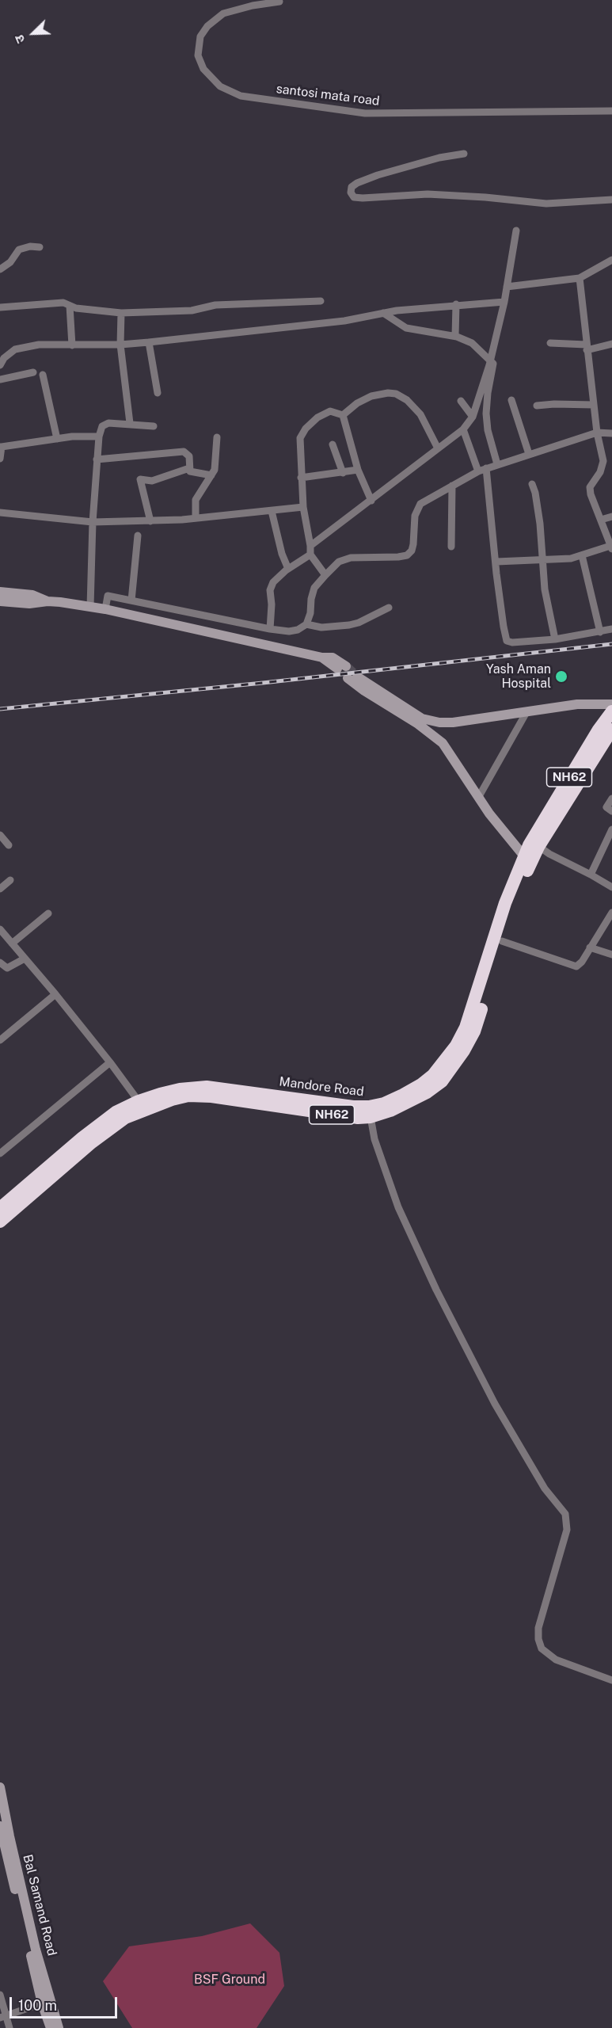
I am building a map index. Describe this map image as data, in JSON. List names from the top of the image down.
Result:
{
  "streets": {
    "highway": ["NH62", "Mandore Road"],
    "main road": ["Bal Samand Road"],
    "street": ["santosi mata road"]
  },
  "parks": ["BSF Ground"],
  "places": ["Yash Aman Hospital"],
  "scale_bar": "100 m",
  "north": "bottom left"
}
